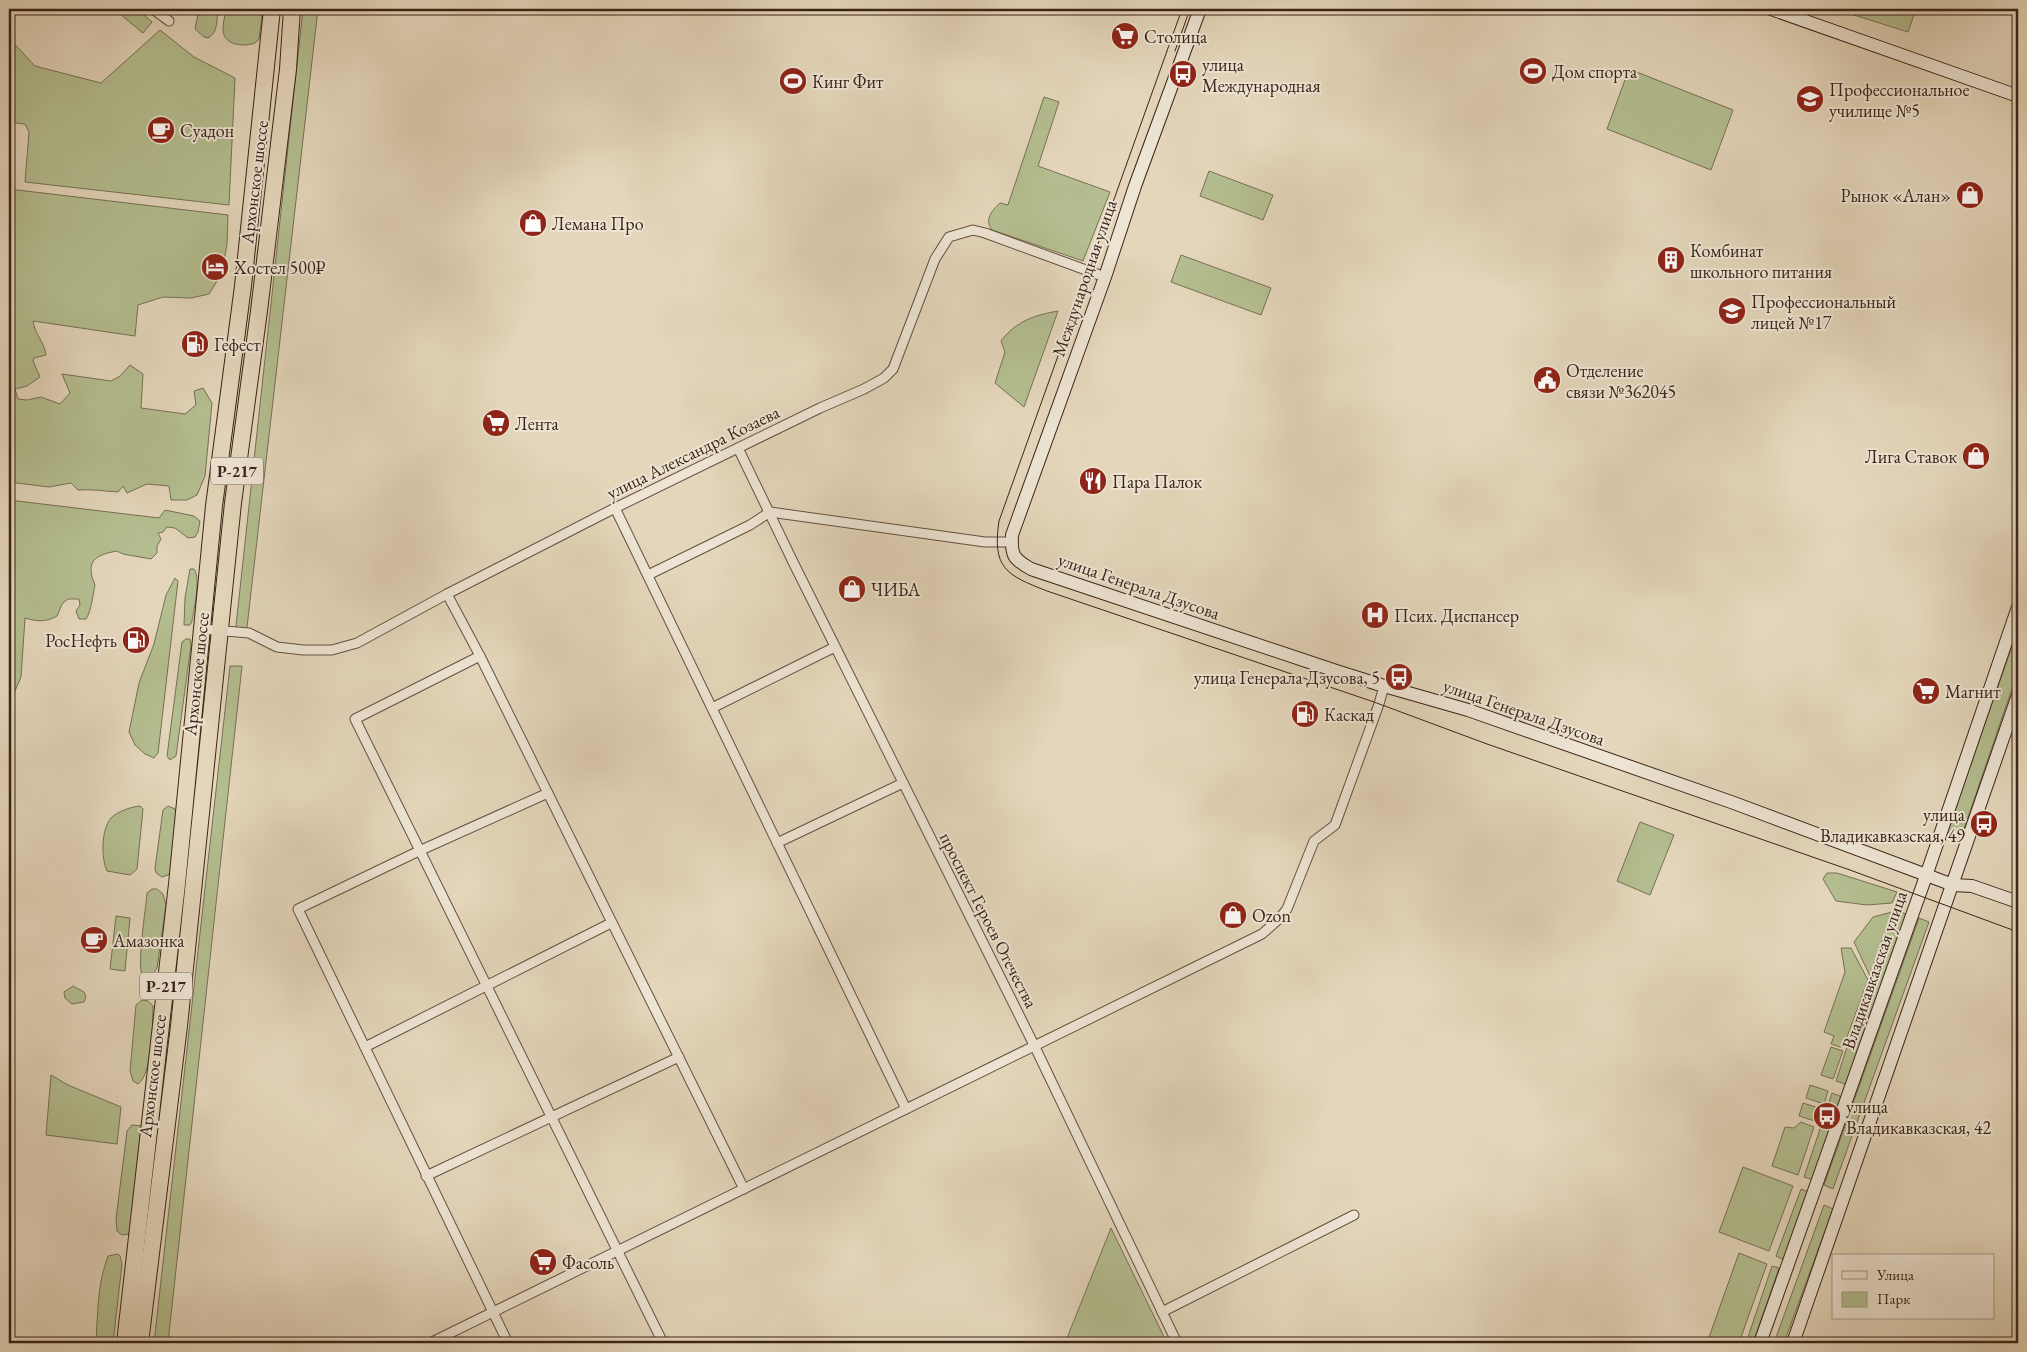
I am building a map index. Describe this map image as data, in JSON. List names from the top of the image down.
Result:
{
  "streets": {
    "highway": ["Архонское шоссе", "Р-217"],
    "street": [
      "Международная улица",
      "улица Александра Козаева",
      "улица Генерала Дзусова",
      "проспект Героев Отечества",
      "Владикавказская улица"
    ]
  },
  "crossings": [
    ["Архонское шоссе", "улица Александра Козаева"],
    ["Международная улица", "улица Александра Козаева"],
    ["Международная улица", "улица Генерала Дзусова"],
    ["улица Александра Козаева", "проспект Героев Отечества"],
    ["улица Генерала Дзусова", "Владикавказская улица"]
  ],
  "places": {
    "supermarket": [
      "Столица",
      "Лента",
      "Магнит",
      "Фасоль"
    ],
    "sports": ["Дом спорта", "Кинг Фит"],
    "bus stop": [
      "улица Международная",
      "улица Генерала Дзусова, 5",
      "улица Владикавказская, 49",
      "улица Владикавказская, 42"
    ],
    "school or university": ["Профессиональное училище №5", "Профессиональный лицей №17"],
    "cafe": ["Суадон", "Амазонка"],
    "shop": [
      "Рынок «Алан»",
      "Лемана Про",
      "Лига Ставок",
      "ЧИБА",
      "Ozon"
    ],
    "building": ["Комбинат школьного питания"],
    "hotel": ["Хостел 500₽"],
    "fuel station": ["Гефест", "РосНефть", "Каскад"],
    "public building": ["Отделение связи №362045"],
    "restaurant": ["Пара Палок"],
    "hospital": ["Псих. Диспансер"]
  },
  "legend": ["Улица", "Парк"]
}
